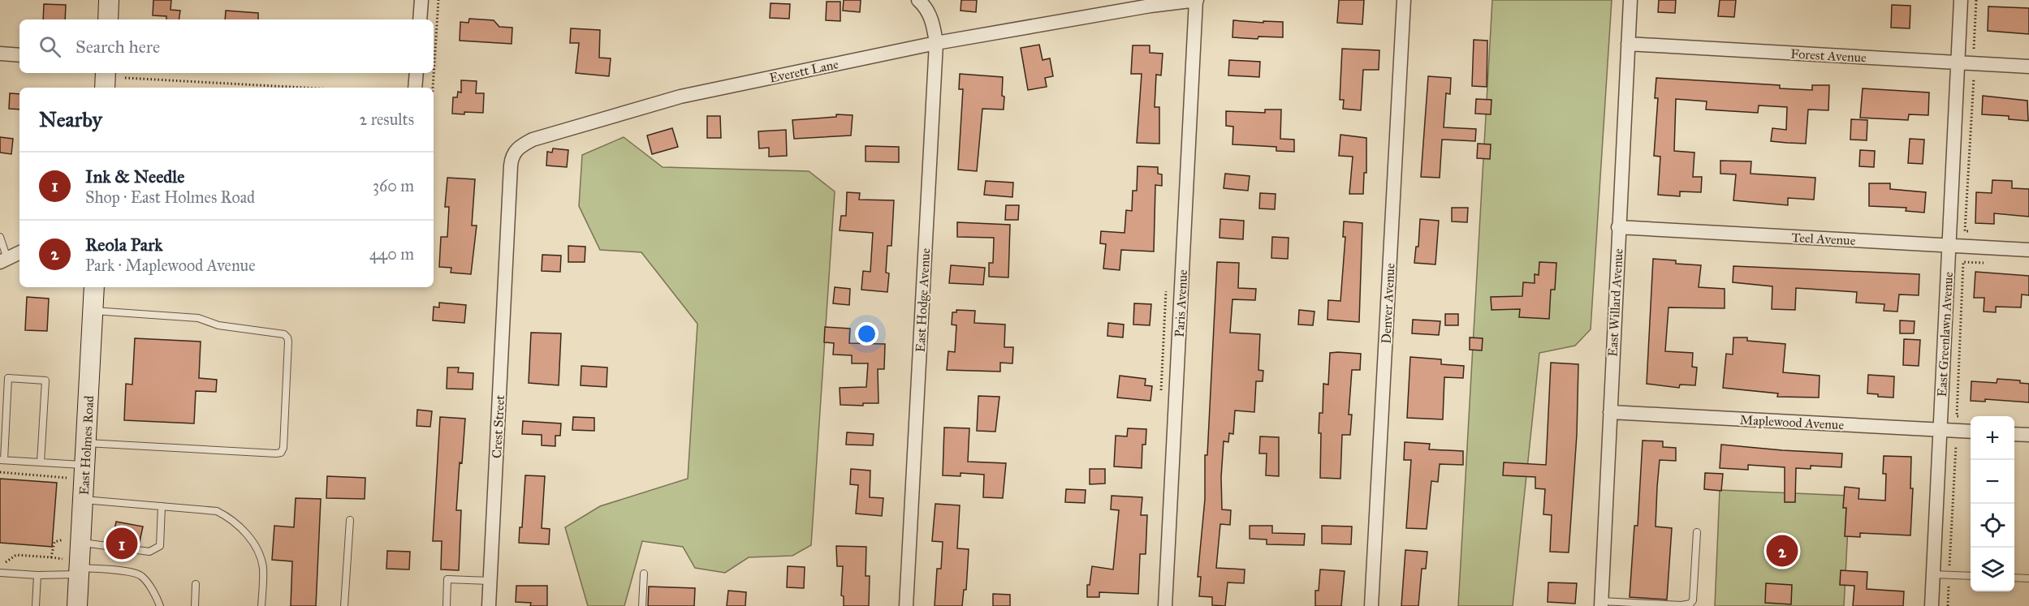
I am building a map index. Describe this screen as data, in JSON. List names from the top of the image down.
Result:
{
  "streets": {
    "street": [
      "Forest Avenue",
      "Everett Lane",
      "Teel Avenue",
      "East Hodge Avenue",
      "East Willard Avenue",
      "Paris Avenue",
      "Denver Avenue",
      "East Greenlawn Avenue",
      "Maplewood Avenue",
      "Crest Street",
      "East Holmes Road"
    ]
  },
  "crossings": [
    ["Forest Avenue", "East Willard Avenue"],
    ["Forest Avenue", "East Greenlawn Avenue"],
    ["Everett Lane", "East Hodge Avenue"],
    ["Everett Lane", "Paris Avenue"],
    ["Everett Lane", "Crest Street"],
    ["Teel Avenue", "East Willard Avenue"],
    ["Teel Avenue", "East Greenlawn Avenue"],
    ["East Willard Avenue", "Maplewood Avenue"],
    ["East Greenlawn Avenue", "Maplewood Avenue"]
  ],
  "page": {
    "search": "Search here",
    "heading": ["Nearby", "2 results"],
    "list": [
      {
        "mark": "1",
        "name": "Ink & Needle",
        "note": "Shop · East Holmes Road",
        "value": "360 m"
      },
      {
        "mark": "2",
        "name": "Reola Park",
        "note": "Park · Maplewood Avenue",
        "value": "440 m"
      }
    ],
    "map_buttons": ["+", "−"],
    "pins": ["1", "2"]
  }
}
